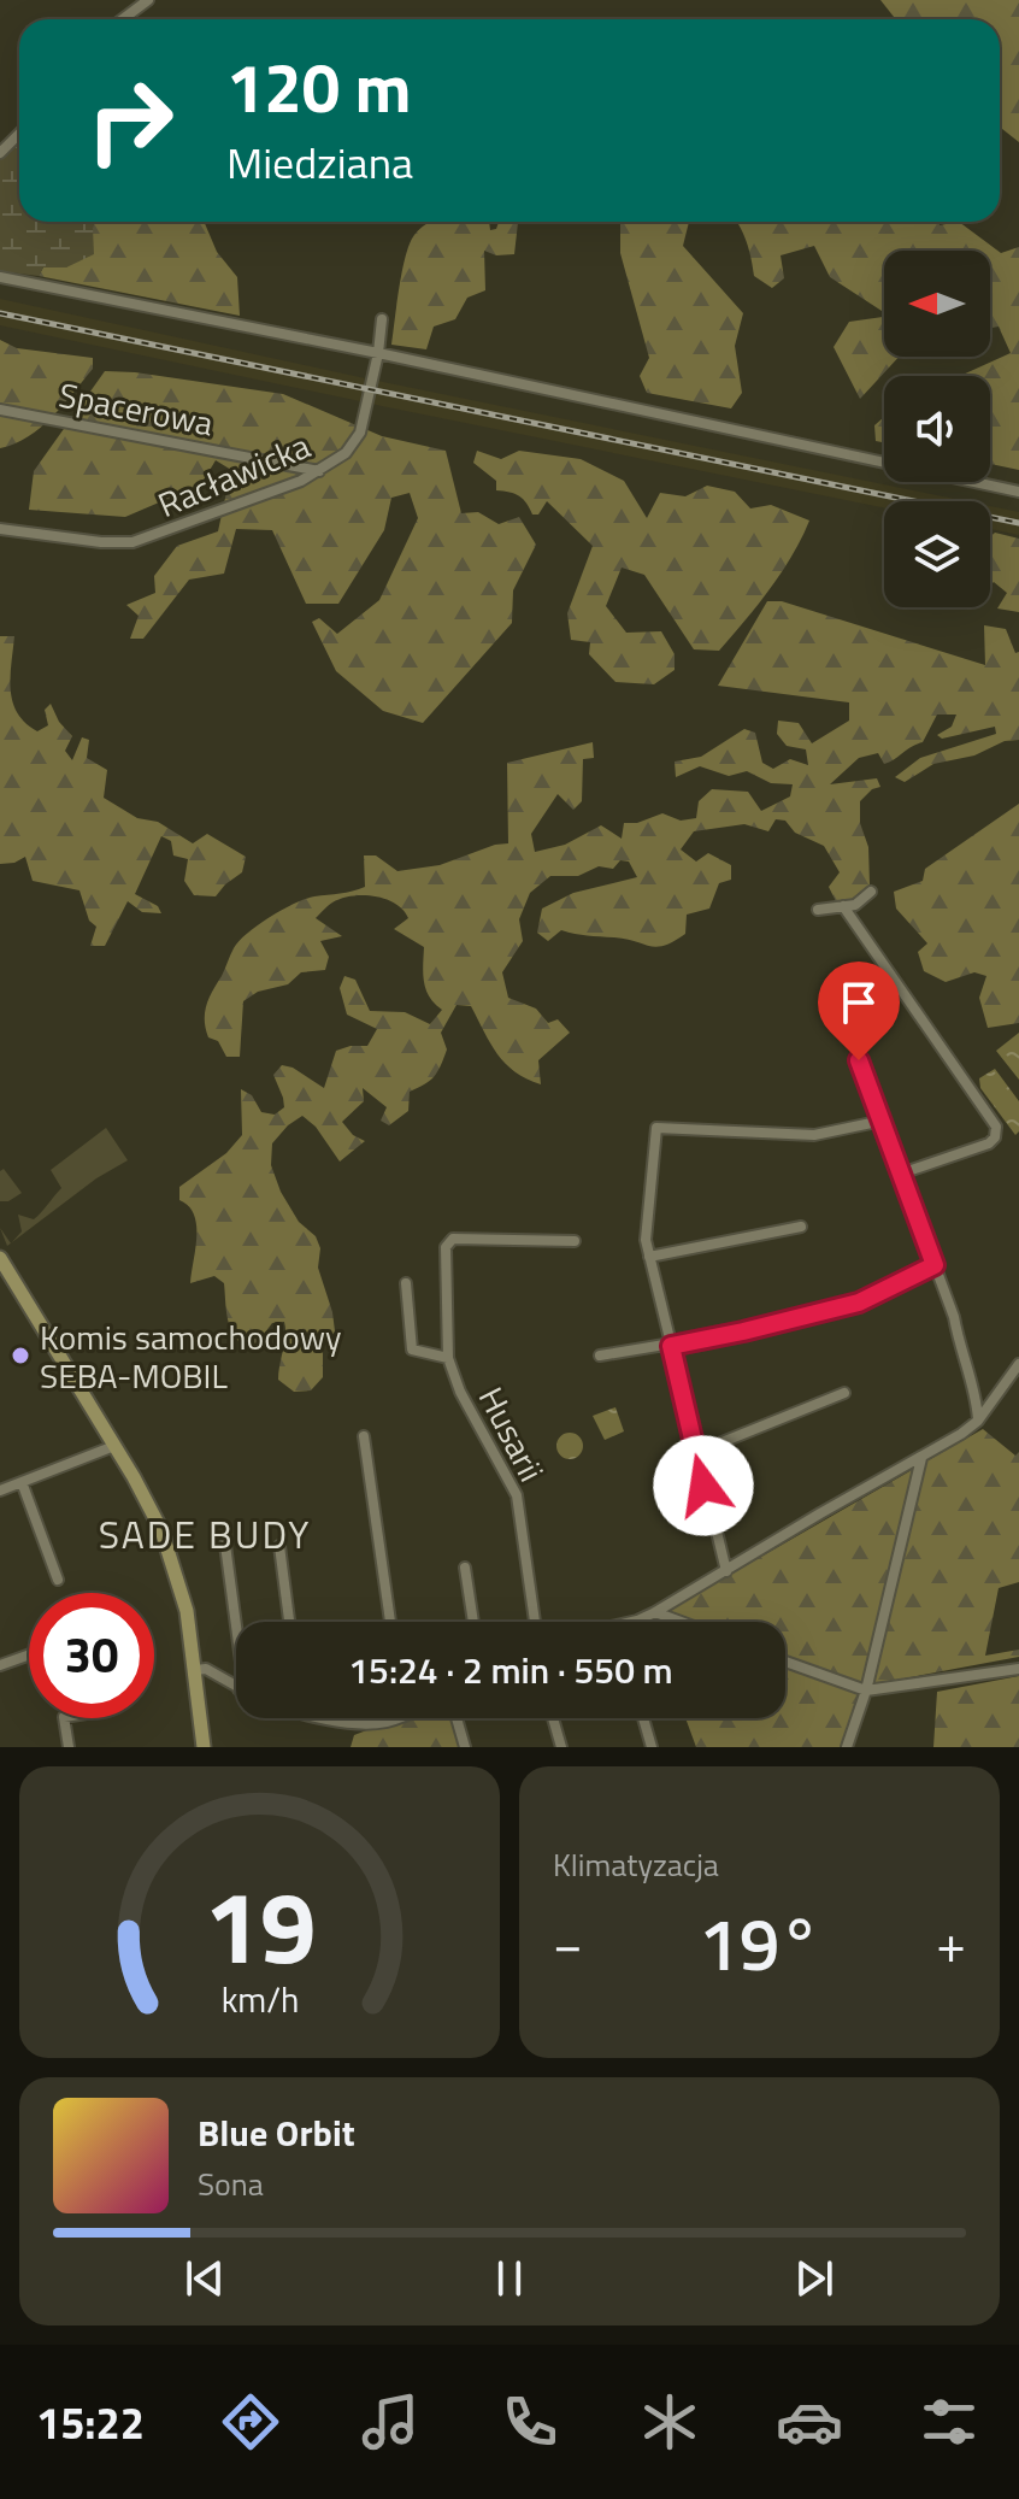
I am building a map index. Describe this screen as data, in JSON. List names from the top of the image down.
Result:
{
  "streets": {
    "street": ["Spacerowa", "Racławicka", "Husarii"]
  },
  "crossings": [
    ["Spacerowa", "Racławicka"]
  ],
  "districts": ["SADE BUDY"],
  "places": ["Komis samochodowy SEBA-MOBIL"],
  "north": "left",
  "page": {
    "turn": ["120 m", "Miedziana"],
    "limit": "30",
    "trip": "15:24 · 2 min · 550 m",
    "tile": "Klimatyzacja",
    "heat": ["−", "19°", "+"],
    "song": ["Blue Orbit", "Sona"],
    "tabs": "15:22",
    "gauge": ["19", "km/h"]
  }
}
